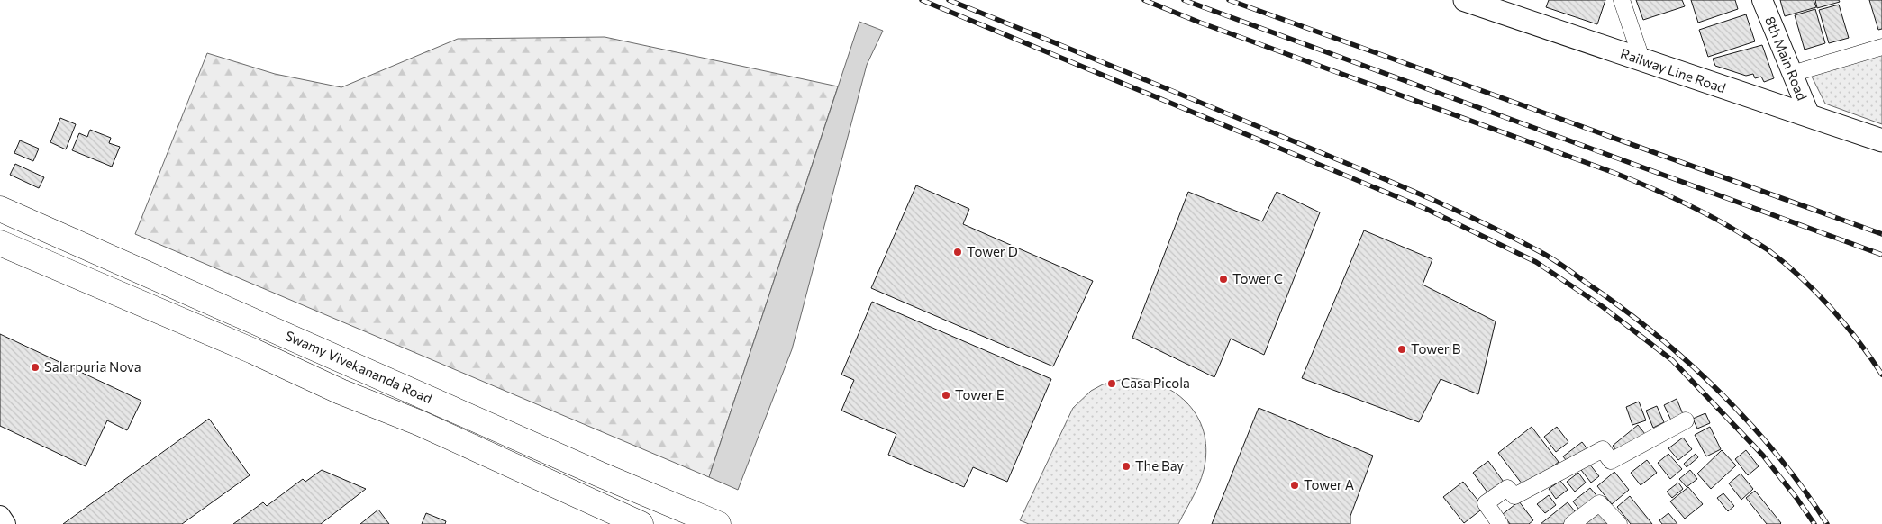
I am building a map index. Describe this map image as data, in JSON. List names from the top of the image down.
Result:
{
  "streets": {
    "main road": ["Railway Line Road", "Swamy Vivekananda Road"],
    "street": ["8th Main Road"]
  },
  "crossings": [
    ["8th Main Road", "Railway Line Road"]
  ],
  "places": [
    "Tower D",
    "Tower C",
    "Tower B",
    "Salarpuria Nova",
    "Casa Picola",
    "Tower E",
    "The Bay",
    "Tower A"
  ]
}
